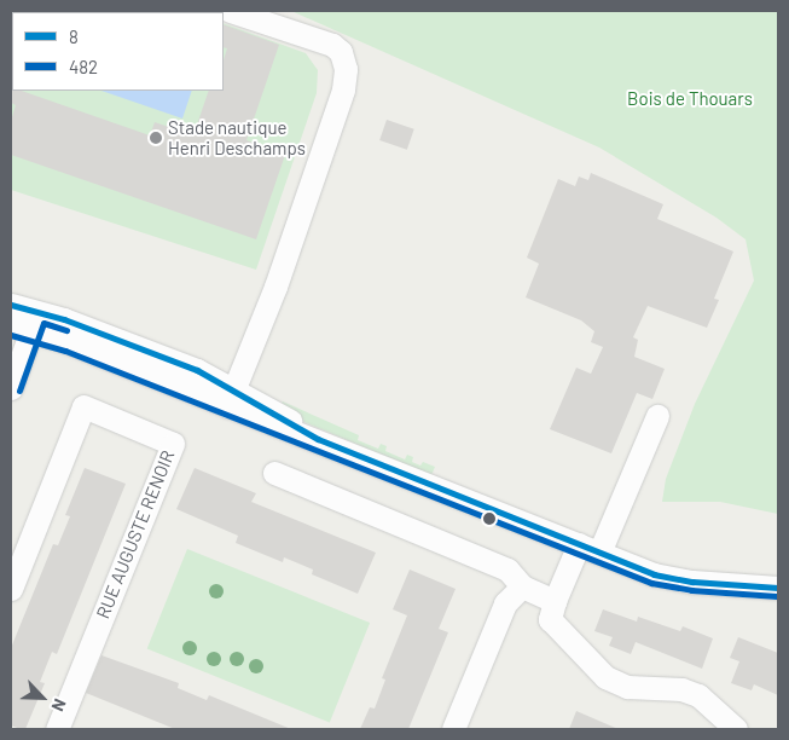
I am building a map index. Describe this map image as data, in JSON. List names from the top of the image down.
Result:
{
  "streets": {
    "street": ["RUE AUGUSTE RENOIR"]
  },
  "parks": ["Bois de Thouars"],
  "places": ["Stade nautique Henri Deschamps"],
  "lines": ["transit line 8", "transit line 482"],
  "legend": ["8", "482"],
  "north": "bottom right"
}
